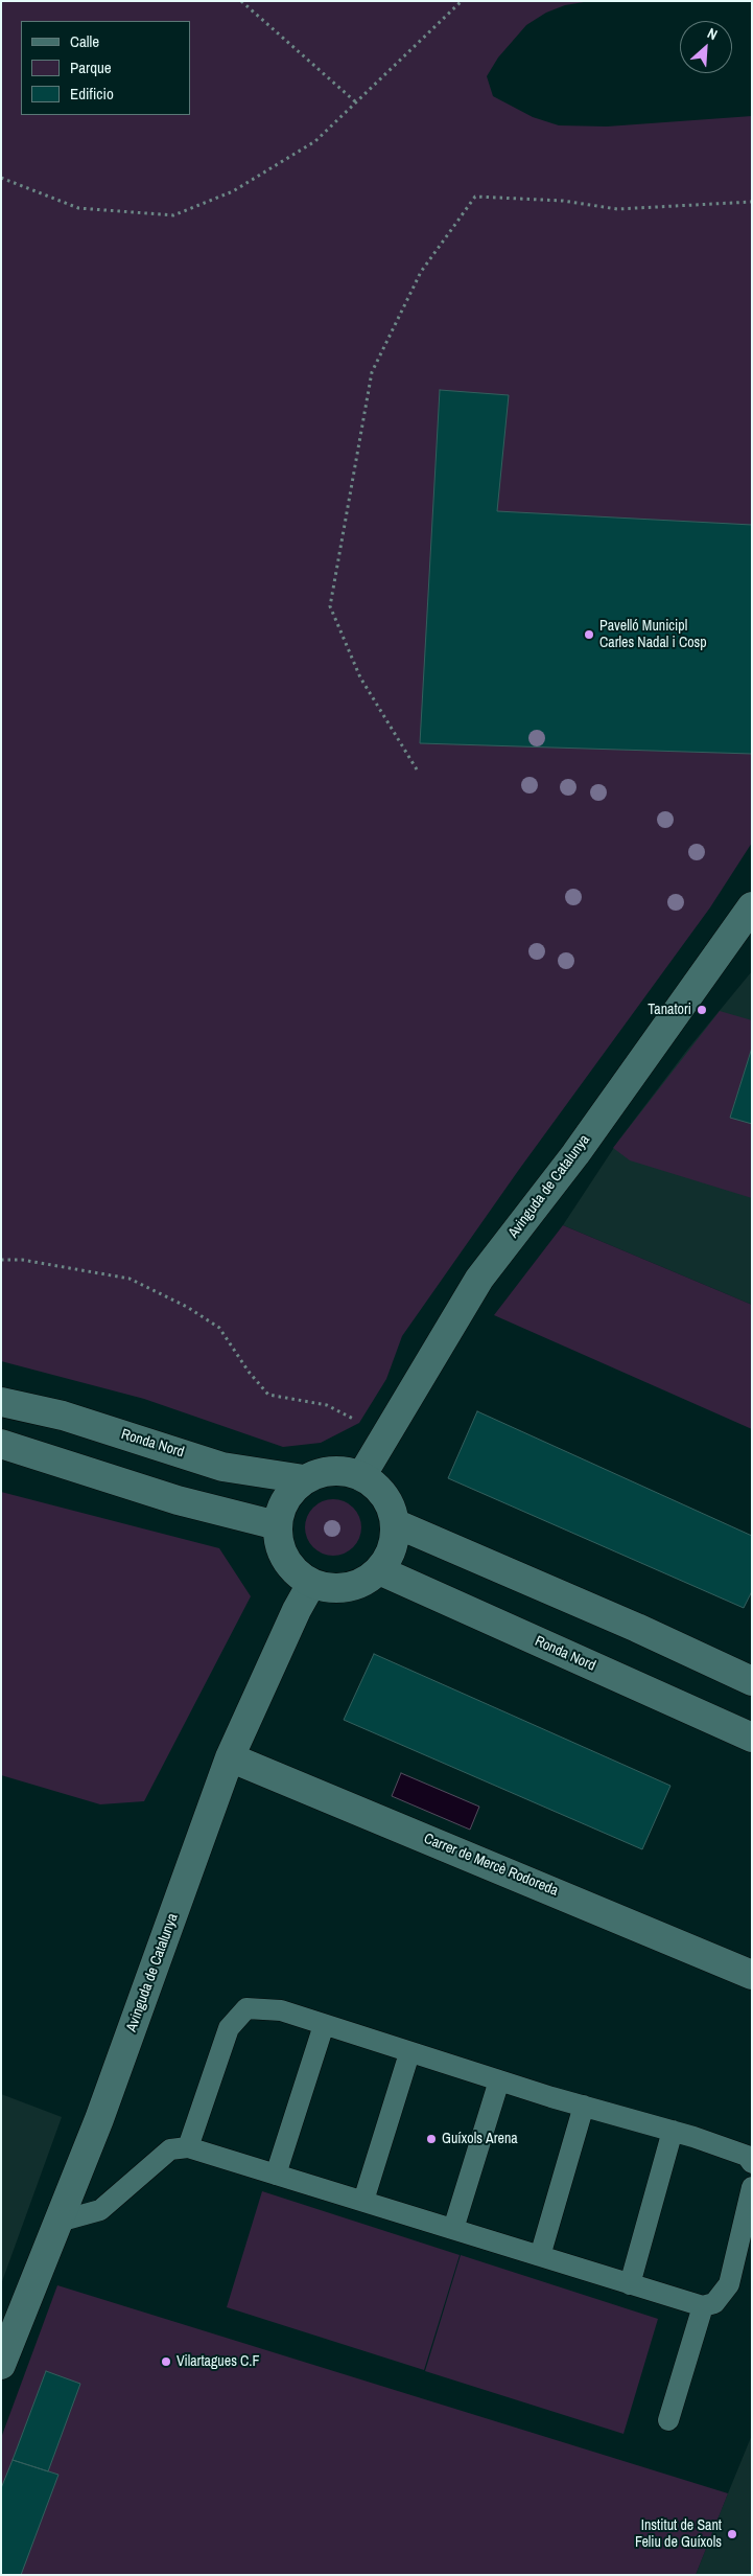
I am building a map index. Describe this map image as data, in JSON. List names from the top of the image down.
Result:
{
  "streets": {
    "street": ["Avinguda de Catalunya", "Ronda Nord", "Carrer de Mercè Rodoreda"]
  },
  "crossings": [
    ["Avinguda de Catalunya", "Ronda Nord"],
    ["Avinguda de Catalunya", "Carrer de Mercè Rodoreda"]
  ],
  "places": [
    "Pavelló Municipl Carles Nadal i Cosp",
    "Tanatori",
    "Guíxols Arena",
    "Vilartagues C.F",
    "Institut de Sant Feliu de Guíxols"
  ],
  "legend": ["Calle", "Parque", "Edificio"],
  "north": "top right"
}
